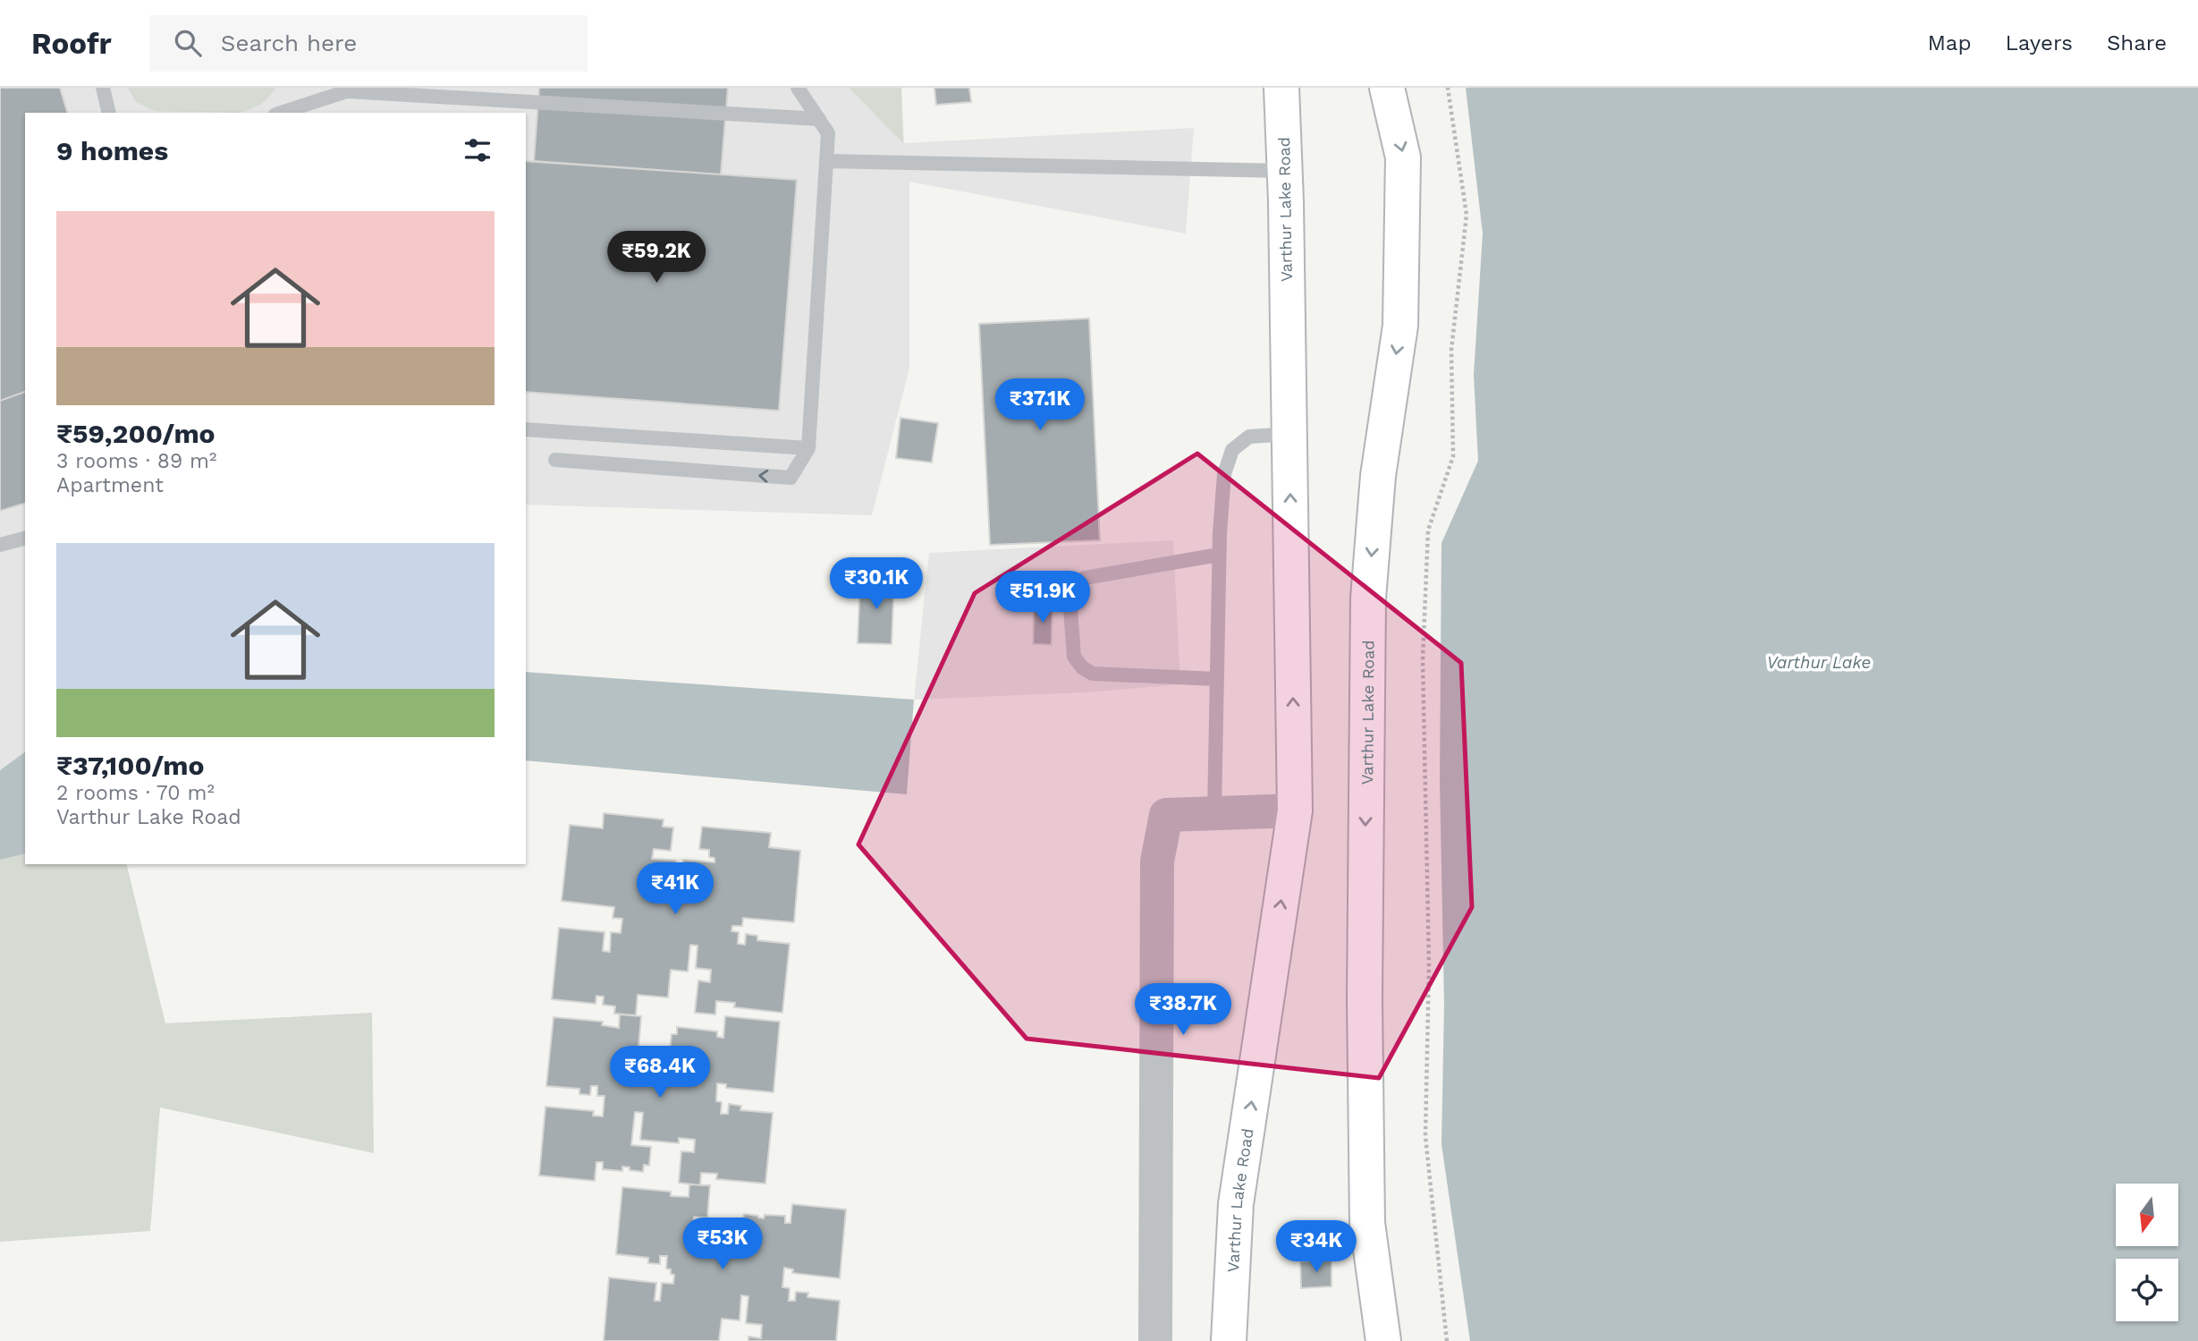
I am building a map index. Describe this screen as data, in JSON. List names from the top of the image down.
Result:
{
  "streets": {
    "main road": ["Varthur Lake Road"]
  },
  "water": ["Varthur Lake"],
  "north": "bottom",
  "page": {
    "header": "Roofr",
    "search": "Search here",
    "nav": ["Map", "Layers", "Share"],
    "heading": "9 homes",
    "list": [
      {
        "name": "₹59,200/mo",
        "note": "3 rooms · 89 m² · Apartment"
      },
      {
        "name": "₹37,100/mo",
        "note": "2 rooms · 70 m² · Varthur Lake Road"
      }
    ],
    "price": [
      "₹59.2K",
      "₹37.1K",
      "₹30.1K",
      "₹51.9K",
      "₹41K",
      "₹38.7K",
      "₹68.4K",
      "₹53K",
      "₹34K"
    ]
  }
}
